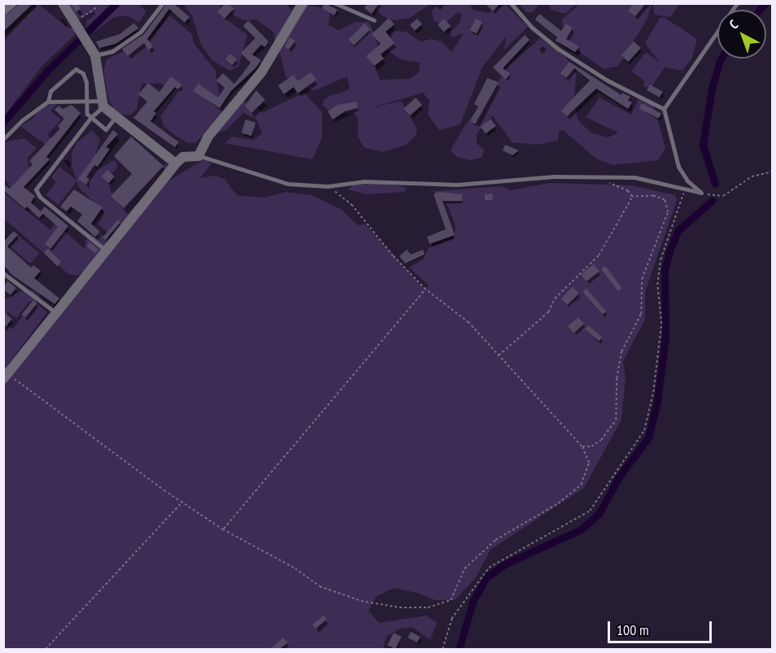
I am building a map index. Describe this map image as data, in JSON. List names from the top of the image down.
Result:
{
  "scale_bar": "100 m",
  "north": "top left"
}
